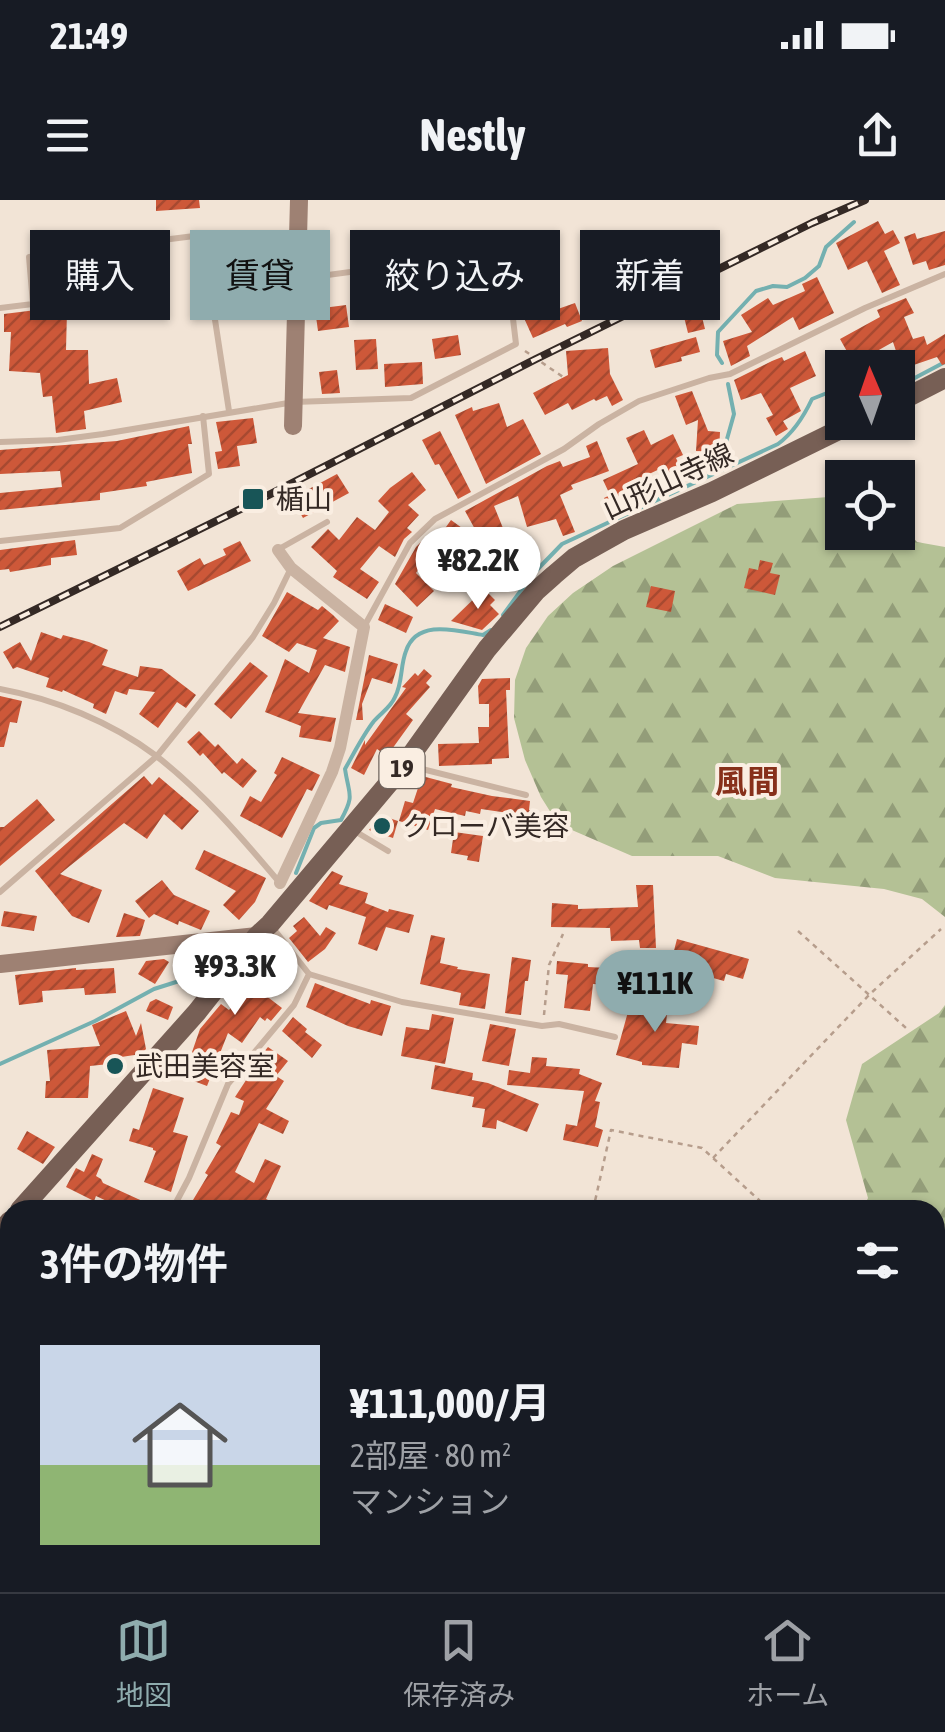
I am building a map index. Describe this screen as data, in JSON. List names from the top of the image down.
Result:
{
  "streets": {
    "main road": ["山形山寺線", "19"]
  },
  "districts": ["風間"],
  "places": {
    "transit": ["楯山"],
    "other": ["クローバ美容", "武田美容室"]
  },
  "north": "top",
  "page": {
    "status": "21:49",
    "header": "Nestly",
    "chip": [
      "購入",
      "賃貸",
      "絞り込み",
      "新着"
    ],
    "price": ["¥82.2K", "¥93.3K", "¥111K"],
    "heading": "3件の物件",
    "list": [
      {
        "name": "¥111,000/月",
        "note": "2部屋 · 80 m² · マンション"
      }
    ],
    "tabs": ["地図", "保存済み", "ホーム"]
  }
}
